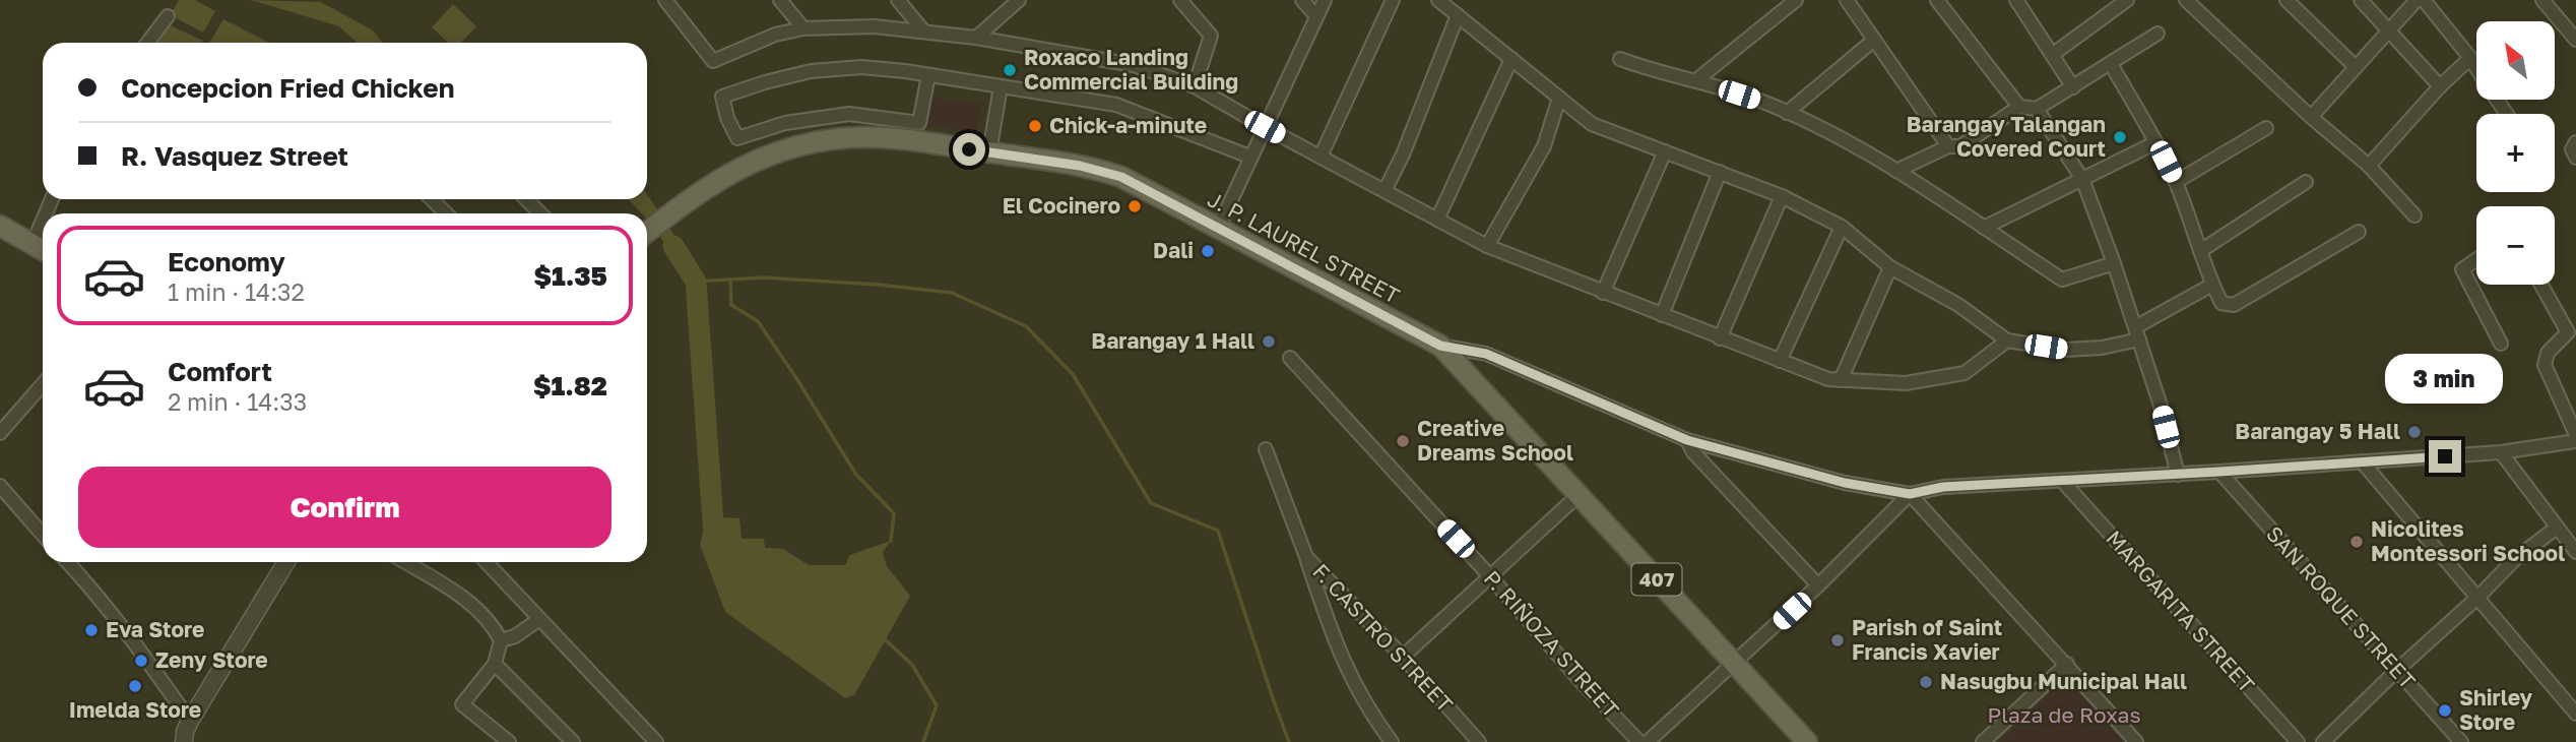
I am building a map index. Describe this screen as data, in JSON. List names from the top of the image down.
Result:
{
  "streets": {
    "main road": ["J. P. LAUREL STREET", "407"],
    "street": [
      "SAN ROQUE STREET",
      "MARGARITA STREET",
      "F. CASTRO STREET",
      "P. RIÑOZA STREET"
    ]
  },
  "parks": ["Plaza de Roxas"],
  "places": [
    "Roxaco Landing Commercial Building",
    "Chick-a-minute",
    "Barangay Talangan Covered Court",
    "El Cocinero",
    "Dali",
    "Barangay 1 Hall",
    "Barangay 5 Hall",
    "Creative Dreams School",
    "Nicolites Montessori School",
    "Eva Store",
    "Parish of Saint Francis Xavier",
    "Zeny Store",
    "Nasugbu Municipal Hall",
    "Imelda Store",
    "Shirley Store"
  ],
  "north": "top left",
  "page": {
    "map_buttons": ["+", "−"],
    "banner": ["Concepcion Fried Chicken", "R. Vasquez Street"],
    "list": [
      {
        "name": "Economy",
        "note": "1 min · 14:32",
        "value": "$1.35"
      },
      {
        "name": "Comfort",
        "note": "2 min · 14:33",
        "value": "$1.82"
      }
    ],
    "bubble": "3 min",
    "buttons": "Confirm"
  }
}
